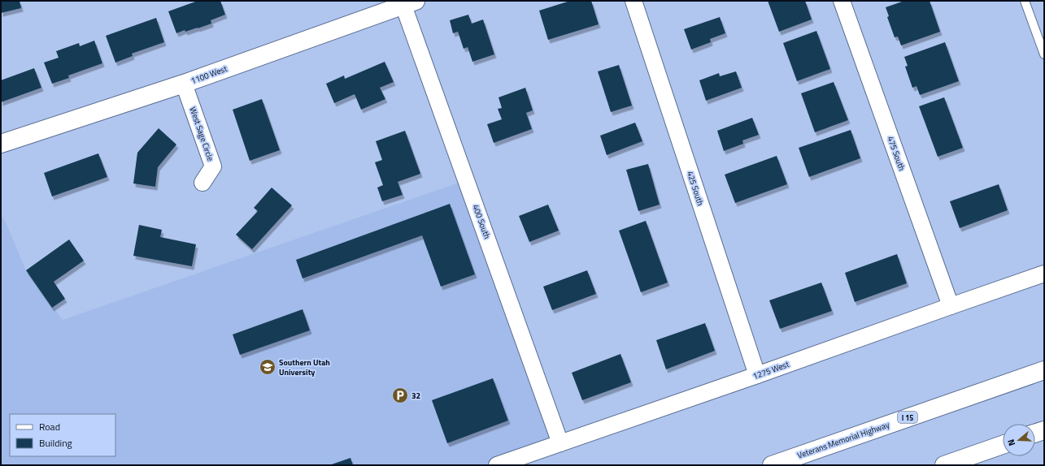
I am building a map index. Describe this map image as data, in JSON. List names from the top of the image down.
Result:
{
  "streets": {
    "main road": ["1100 West", "I 15", "Veterans Memorial Highway"],
    "street": [
      "West Sage Circle",
      "475 South",
      "425 South",
      "400 South",
      "1275 West"
    ]
  },
  "crossings": [
    ["1100 West", "West Sage Circle"],
    ["1100 West", "400 South"],
    ["475 South", "1275 West"],
    ["425 South", "1275 West"],
    ["400 South", "1275 West"]
  ],
  "places": {
    "school or university": ["Southern Utah University"],
    "parking": ["32"]
  },
  "legend": ["Road", "Building"],
  "north": "left"
}
